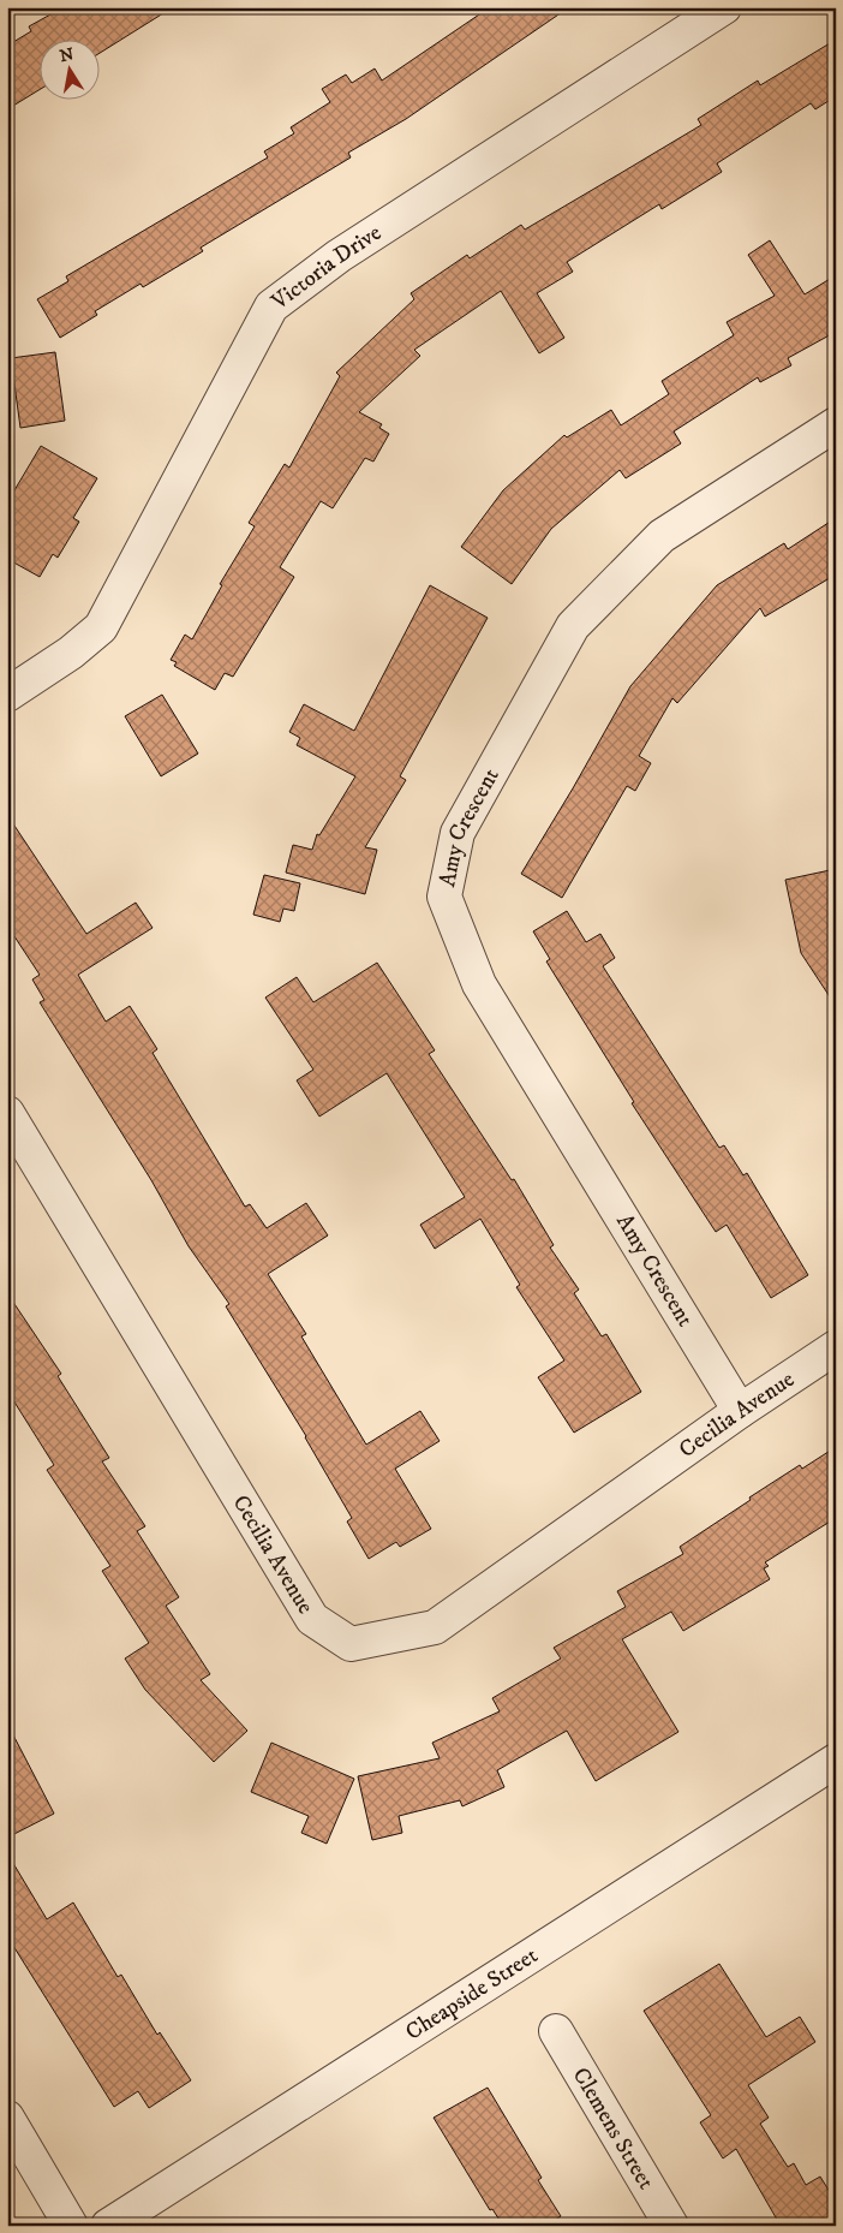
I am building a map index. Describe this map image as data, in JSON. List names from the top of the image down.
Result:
{
  "streets": {
    "street": [
      "Victoria Drive",
      "Amy Crescent",
      "Cecilia Avenue",
      "Cheapside Street",
      "Clemens Street"
    ]
  },
  "crossings": [
    ["Amy Crescent", "Cecilia Avenue"]
  ],
  "north": "top"
}
